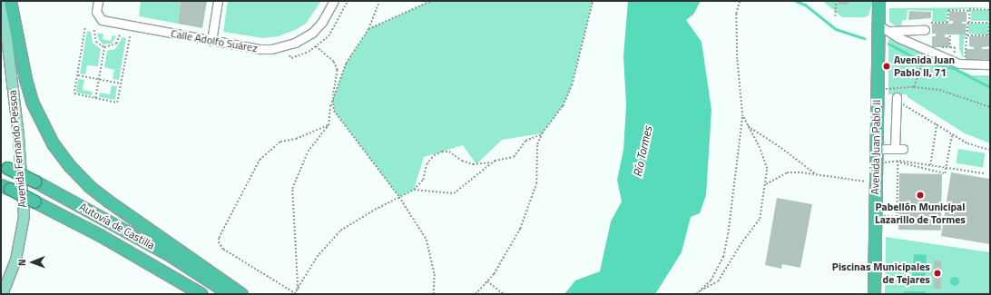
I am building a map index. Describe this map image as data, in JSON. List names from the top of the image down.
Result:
{
  "streets": {
    "highway": ["Avenida Juan Pablo II", "Autovía de Castilla"],
    "main road": ["Avenida Fernando Pessoa"],
    "street": ["Calle Adolfo Suárez"]
  },
  "water": ["Río Tormes"],
  "places": ["Avenida Juan Pablo II, 71", "Pabellón Municipal Lazarillo de Tormes", "Piscinas Municipales de Tejares"],
  "north": "left"
}
